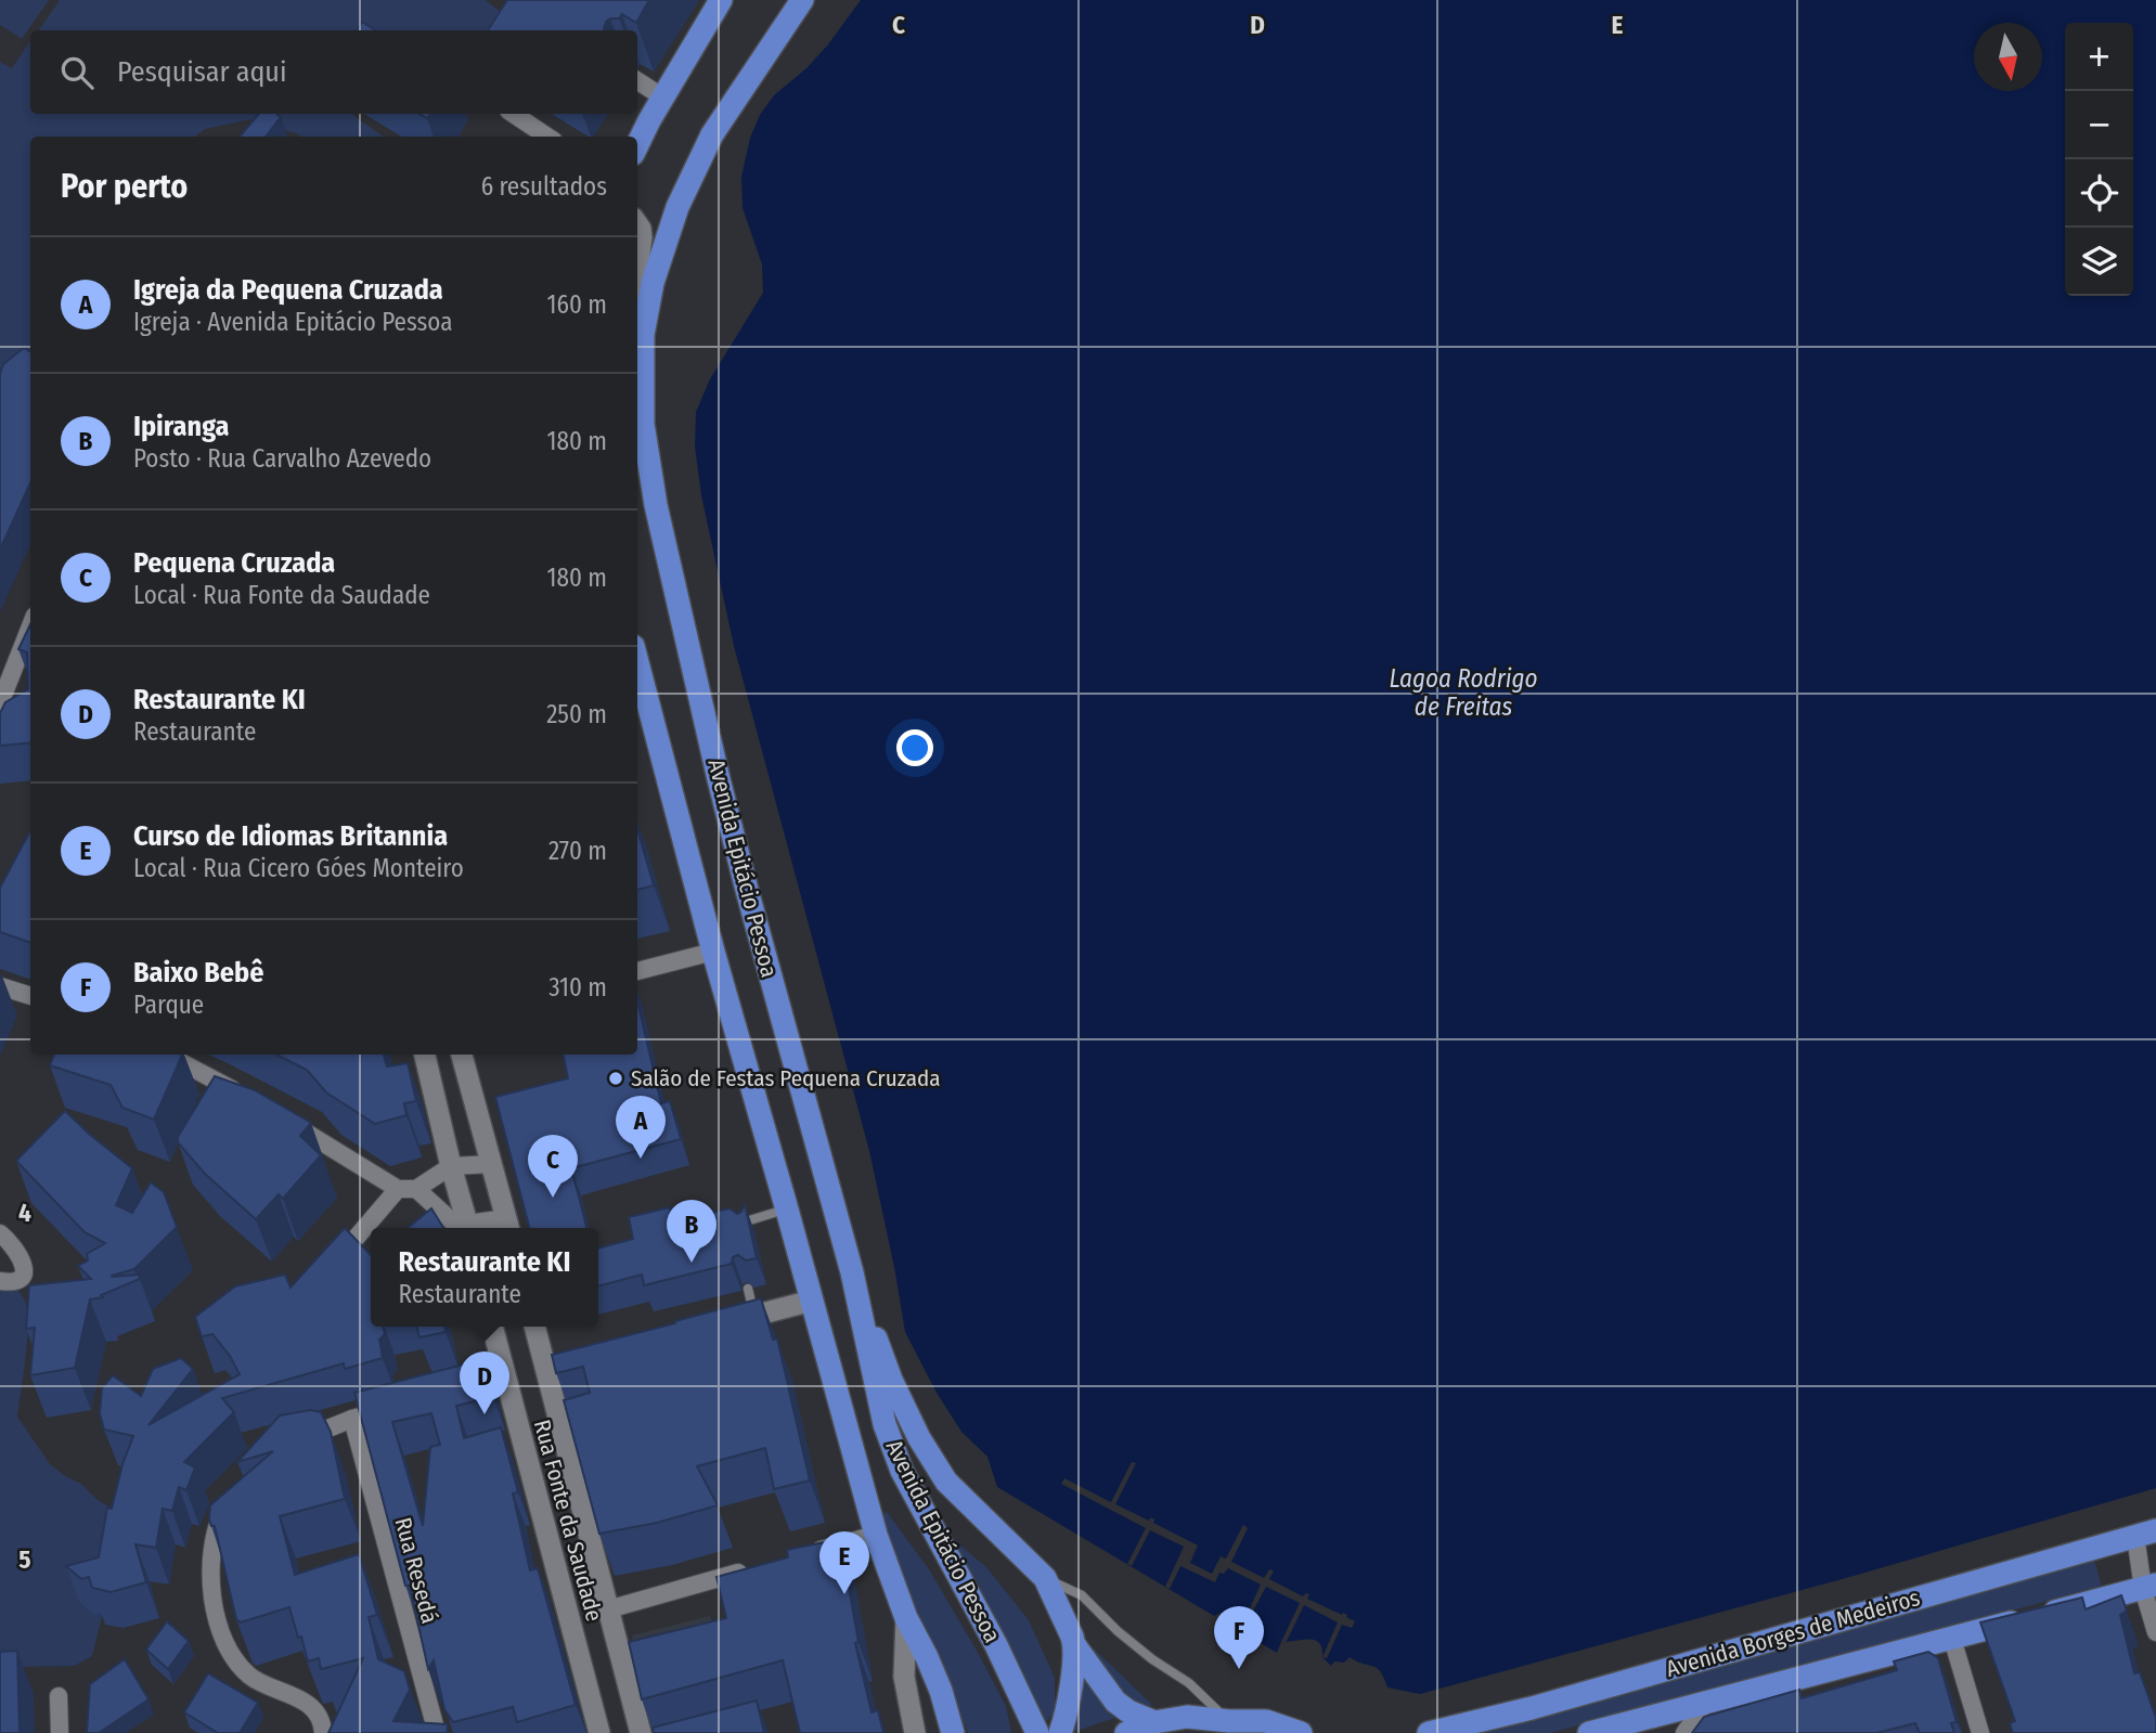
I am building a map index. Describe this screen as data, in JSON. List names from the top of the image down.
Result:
{
  "streets": {
    "highway": ["Avenida Epitácio Pessoa", "Avenida Borges de Medeiros"],
    "street": ["Rua Fonte da Saudade", "Rua Resedá"]
  },
  "water": ["Lagoa Rodrigo de Freitas"],
  "places": ["Salão de Festas Pequena Cruzada"],
  "north": "bottom",
  "page": {
    "map_buttons": ["+", "−"],
    "search": "Pesquisar aqui",
    "heading": ["Por perto", "6 resultados"],
    "list": [
      {
        "mark": "A",
        "name": "Igreja da Pequena Cruzada",
        "note": "Igreja · Avenida Epitácio Pessoa",
        "value": "160 m"
      },
      {
        "mark": "B",
        "name": "Ipiranga",
        "note": "Posto · Rua Carvalho Azevedo",
        "value": "180 m"
      },
      {
        "mark": "C",
        "name": "Pequena Cruzada",
        "note": "Local · Rua Fonte da Saudade",
        "value": "180 m"
      },
      {
        "mark": "D",
        "name": "Restaurante KI",
        "note": "Restaurante",
        "value": "250 m"
      },
      {
        "mark": "E",
        "name": "Curso de Idiomas Britannia",
        "note": "Local · Rua Cicero Góes Monteiro",
        "value": "270 m"
      },
      {
        "mark": "F",
        "name": "Baixo Bebê",
        "note": "Parque",
        "value": "310 m"
      }
    ],
    "pins": [
      "A",
      "C",
      "B",
      "D",
      "E",
      "F"
    ],
    "popup": ["Restaurante KI", "Restaurante"]
  },
  "grid": {
    "columns": ["C", "D", "E"],
    "rows": ["4", "5"]
  }
}
